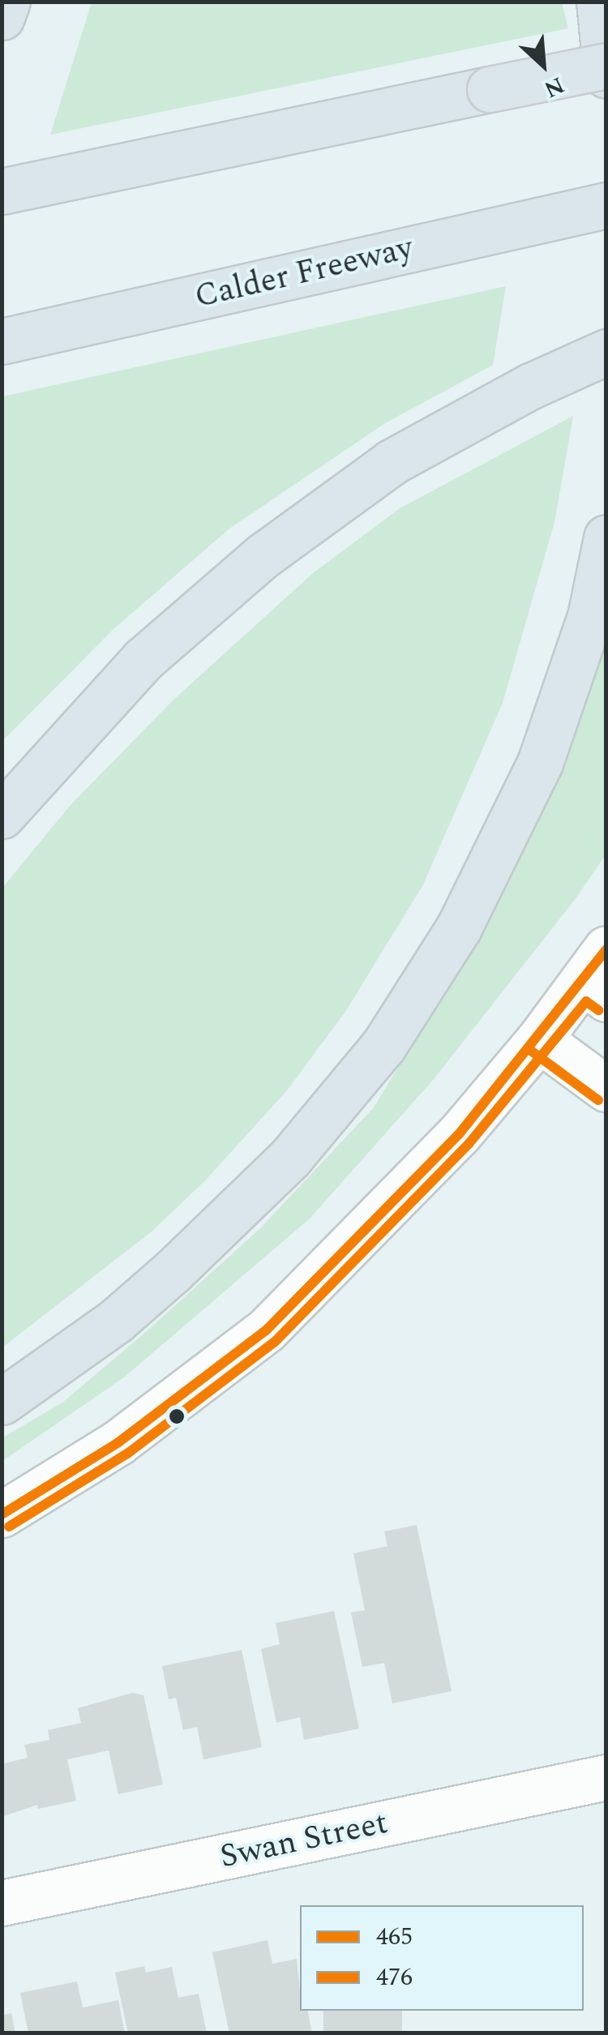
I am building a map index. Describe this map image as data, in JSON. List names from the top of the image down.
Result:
{
  "streets": {
    "highway": ["Calder Freeway"],
    "main road": ["Swan Street"]
  },
  "lines": ["transit line 465", "transit line 476"],
  "legend": ["465", "476"],
  "north": "bottom right"
}
